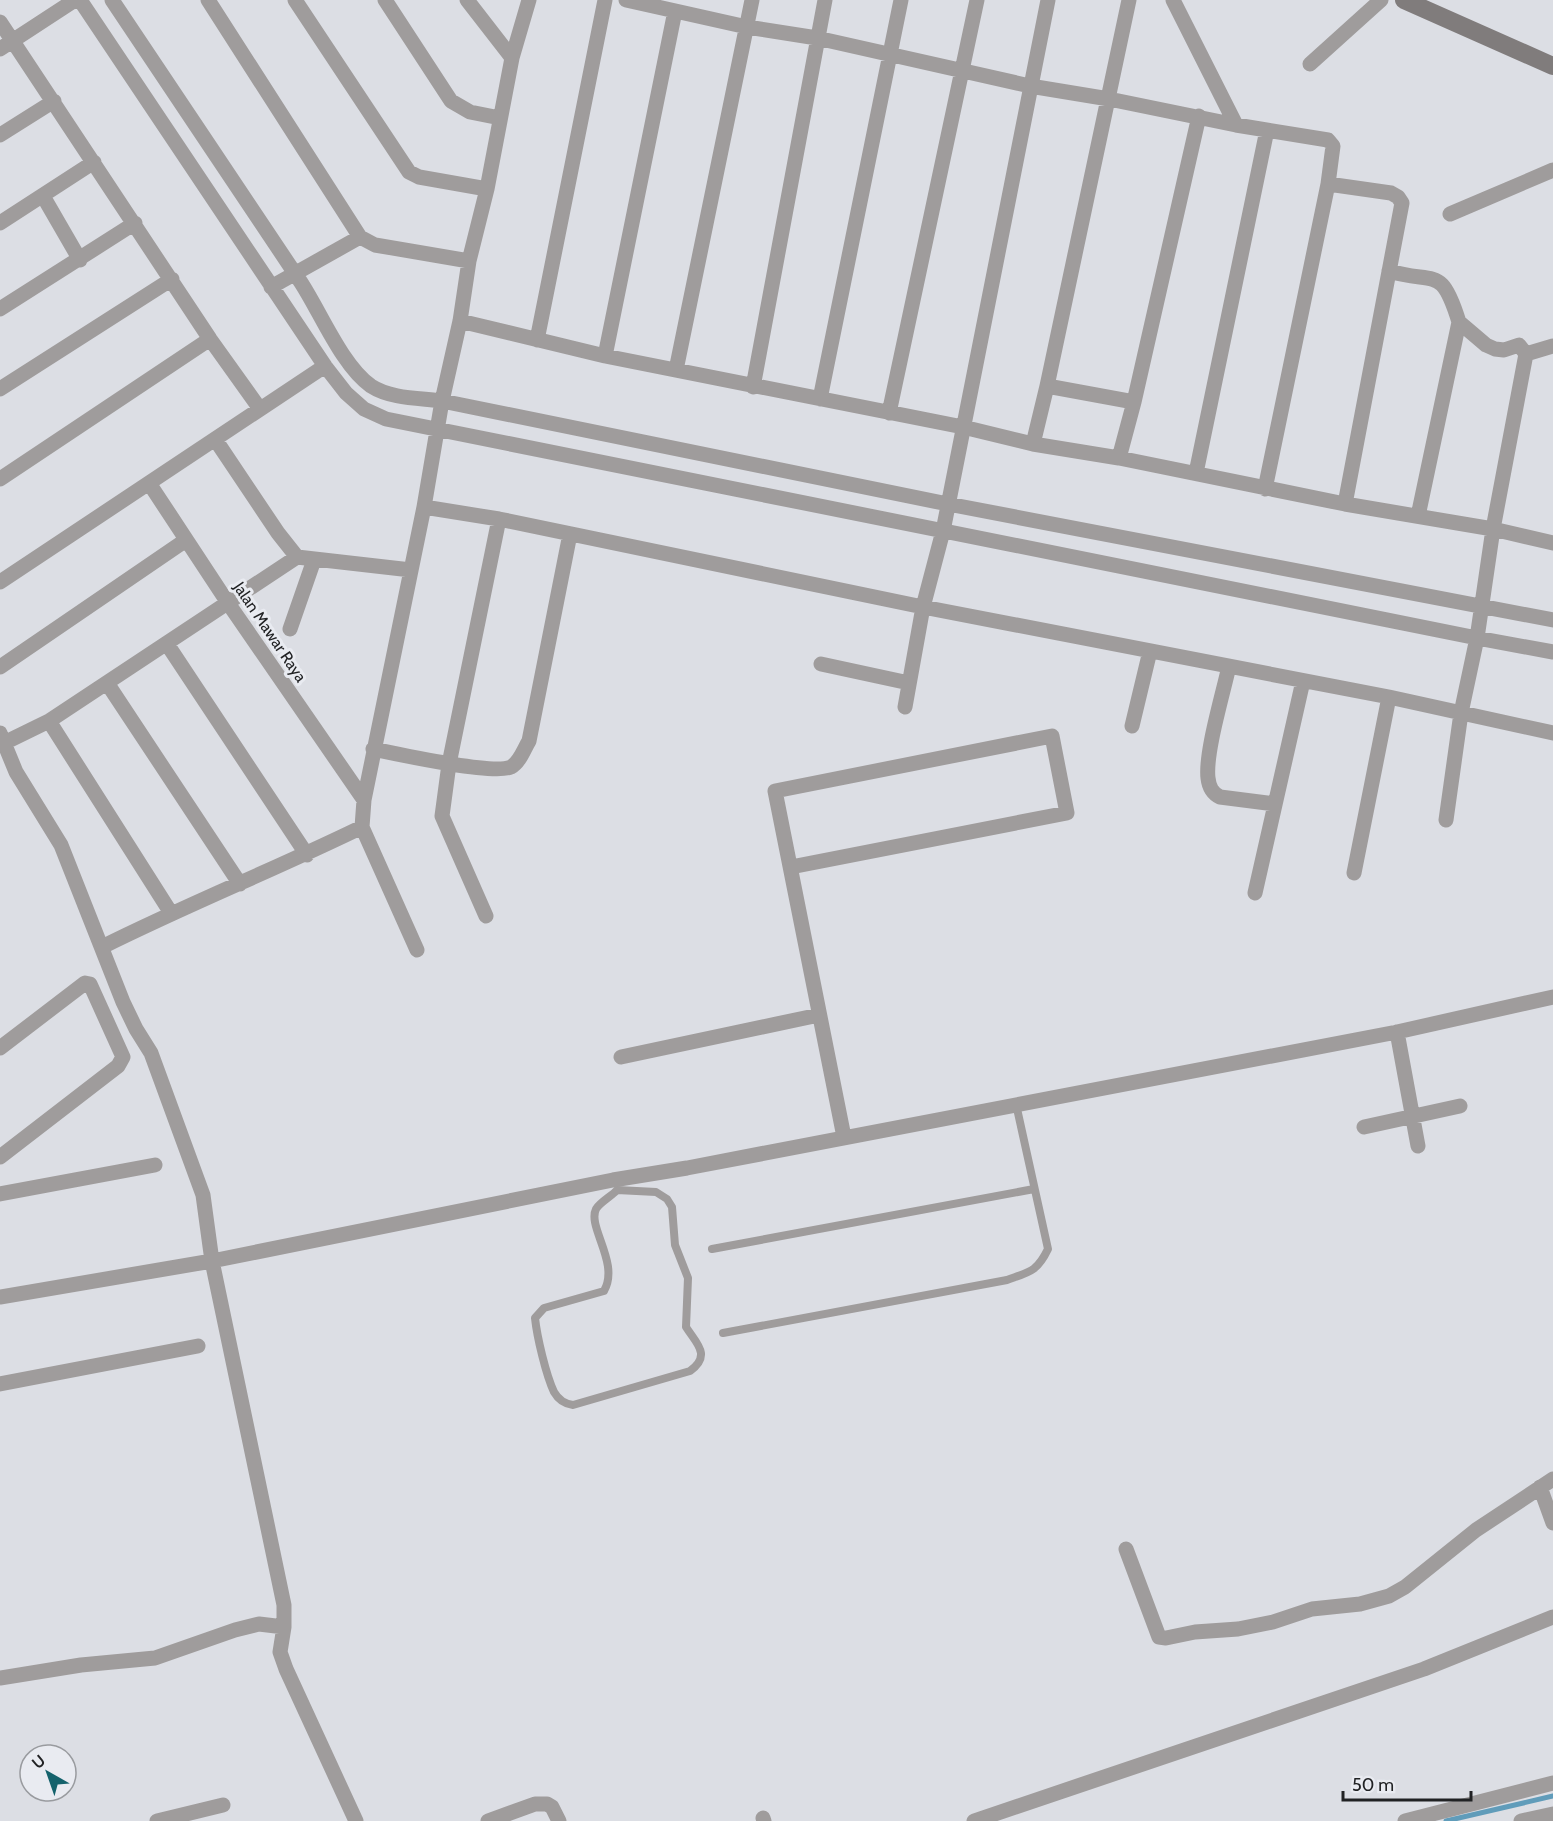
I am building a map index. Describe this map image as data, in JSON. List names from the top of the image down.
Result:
{
  "streets": {
    "street": ["Jalan Mawar Raya"]
  },
  "scale_bar": "50 m",
  "north": "top left"
}
